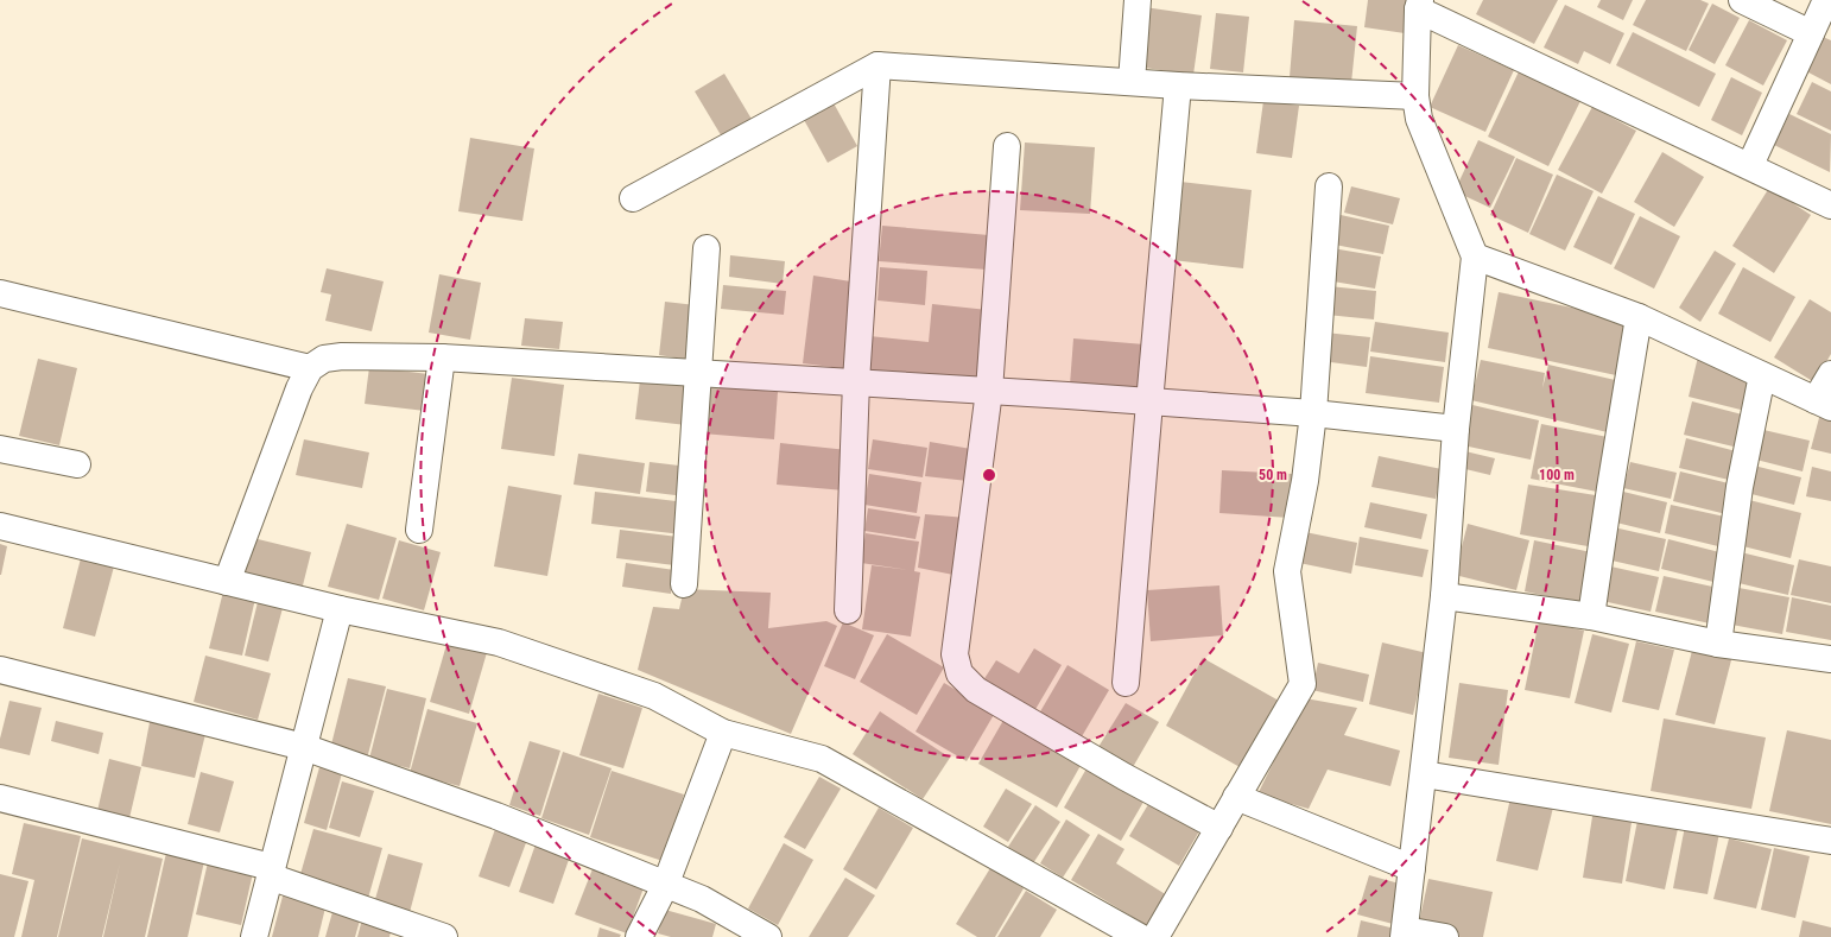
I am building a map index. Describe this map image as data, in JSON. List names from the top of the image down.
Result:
{
  "rings": ["50 m", "100 m"]
}
